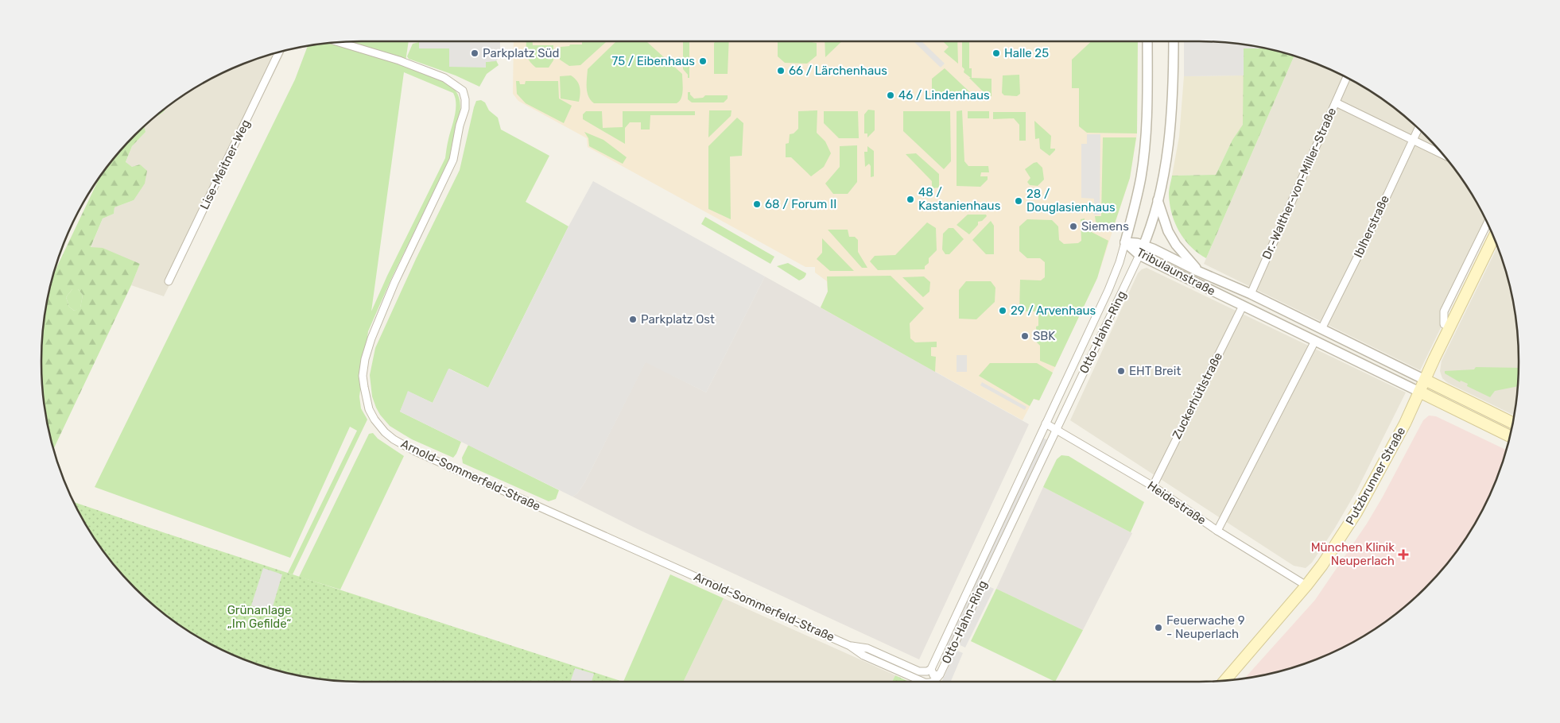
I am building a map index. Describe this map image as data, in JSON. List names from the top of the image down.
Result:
{
  "streets": {
    "main road": ["Putzbrunner Straße"],
    "street": [
      "Lise-Meitner-Weg",
      "Dr.-Walther-von-Miller-Straße",
      "Iblherstraße",
      "Tribulaunstraße",
      "Otto-Hahn-Ring",
      "Zuckerhütlstraße",
      "Arnold-Sommerfeld-Straße",
      "Heidestraße"
    ]
  },
  "crossings": [
    ["Dr.-Walther-von-Miller-Straße", "Tribulaunstraße"],
    ["Iblherstraße", "Tribulaunstraße"],
    ["Tribulaunstraße", "Otto-Hahn-Ring"],
    ["Tribulaunstraße", "Zuckerhütlstraße"],
    ["Tribulaunstraße", "Putzbrunner Straße"],
    ["Otto-Hahn-Ring", "Arnold-Sommerfeld-Straße"],
    ["Otto-Hahn-Ring", "Heidestraße"],
    ["Zuckerhütlstraße", "Heidestraße"],
    ["Putzbrunner Straße", "Heidestraße"]
  ],
  "parks": ["Grünanlage „Im Gefilde“"],
  "places": {
    "other": [
      "Parkplatz Süd",
      "Halle 25",
      "75 / Eibenhaus",
      "66 / Lärchenhaus",
      "46 / Lindenhaus",
      "48 / Kastanienhaus",
      "28 / Douglasienhaus",
      "68 / Forum II",
      "Siemens",
      "29 / Arvenhaus",
      "Parkplatz Ost",
      "SBK",
      "EHT Breit",
      "Feuerwache 9 - Neuperlach"
    ],
    "health": ["München Klinik Neuperlach"]
  }
}
